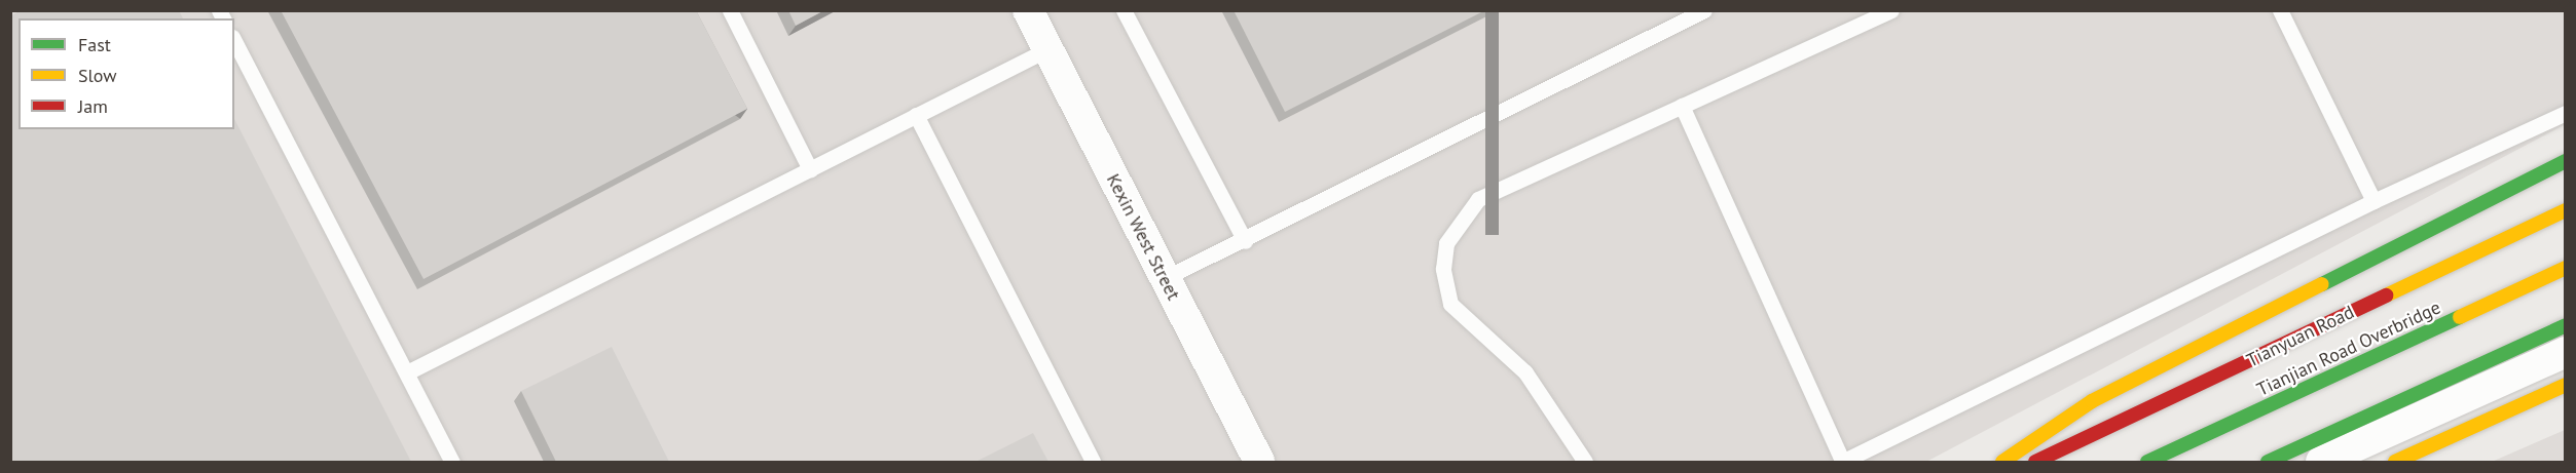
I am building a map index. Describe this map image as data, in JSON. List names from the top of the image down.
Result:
{
  "streets": {
    "main road": ["Tianyuan Road", "Tianjian Road Overbridge"],
    "street": ["Kexin West Street"]
  },
  "legend": ["Fast", "Slow", "Jam"]
}
